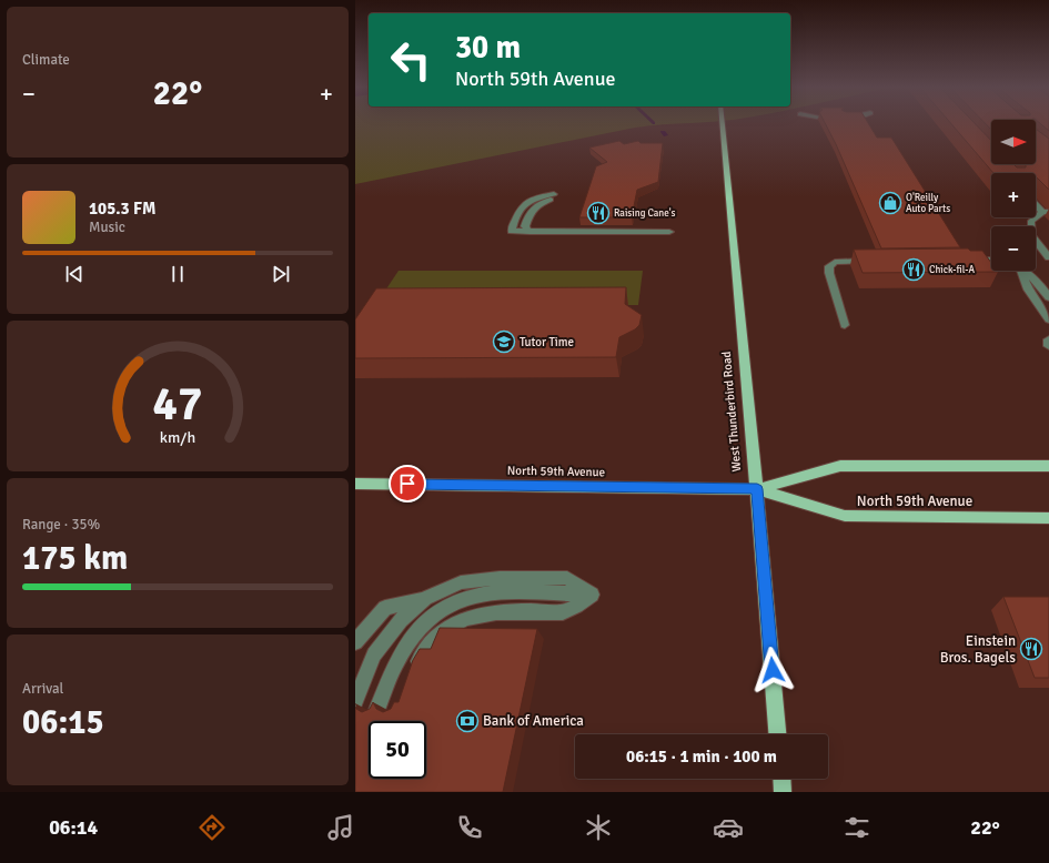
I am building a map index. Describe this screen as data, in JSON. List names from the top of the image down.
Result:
{
  "streets": {
    "main road": ["West Thunderbird Road", "North 59th Avenue"]
  },
  "crossings": [
    ["West Thunderbird Road", "North 59th Avenue"]
  ],
  "places": {
    "shop": ["O'Reilly Auto Parts"],
    "restaurant": ["Raising Cane's", "Chick-fil-A", "Einstein Bros. Bagels"],
    "school or university": ["Tutor Time"],
    "bank": ["Bank of America"]
  },
  "north": "right",
  "page": {
    "tile": [
      "Climate",
      ["Range · 35%", "175 km"],
      ["Arrival", "06:15"]
    ],
    "turn": ["30 m", "North 59th Avenue"],
    "heat": ["−", "22°", "+"],
    "map_buttons": ["+", "−"],
    "song": ["105.3 FM", "Music"],
    "limit": "50",
    "trip": "06:15 · 1 min · 100 m",
    "tabs": ["06:14", "22°"],
    "gauge": ["47", "km/h"]
  }
}
